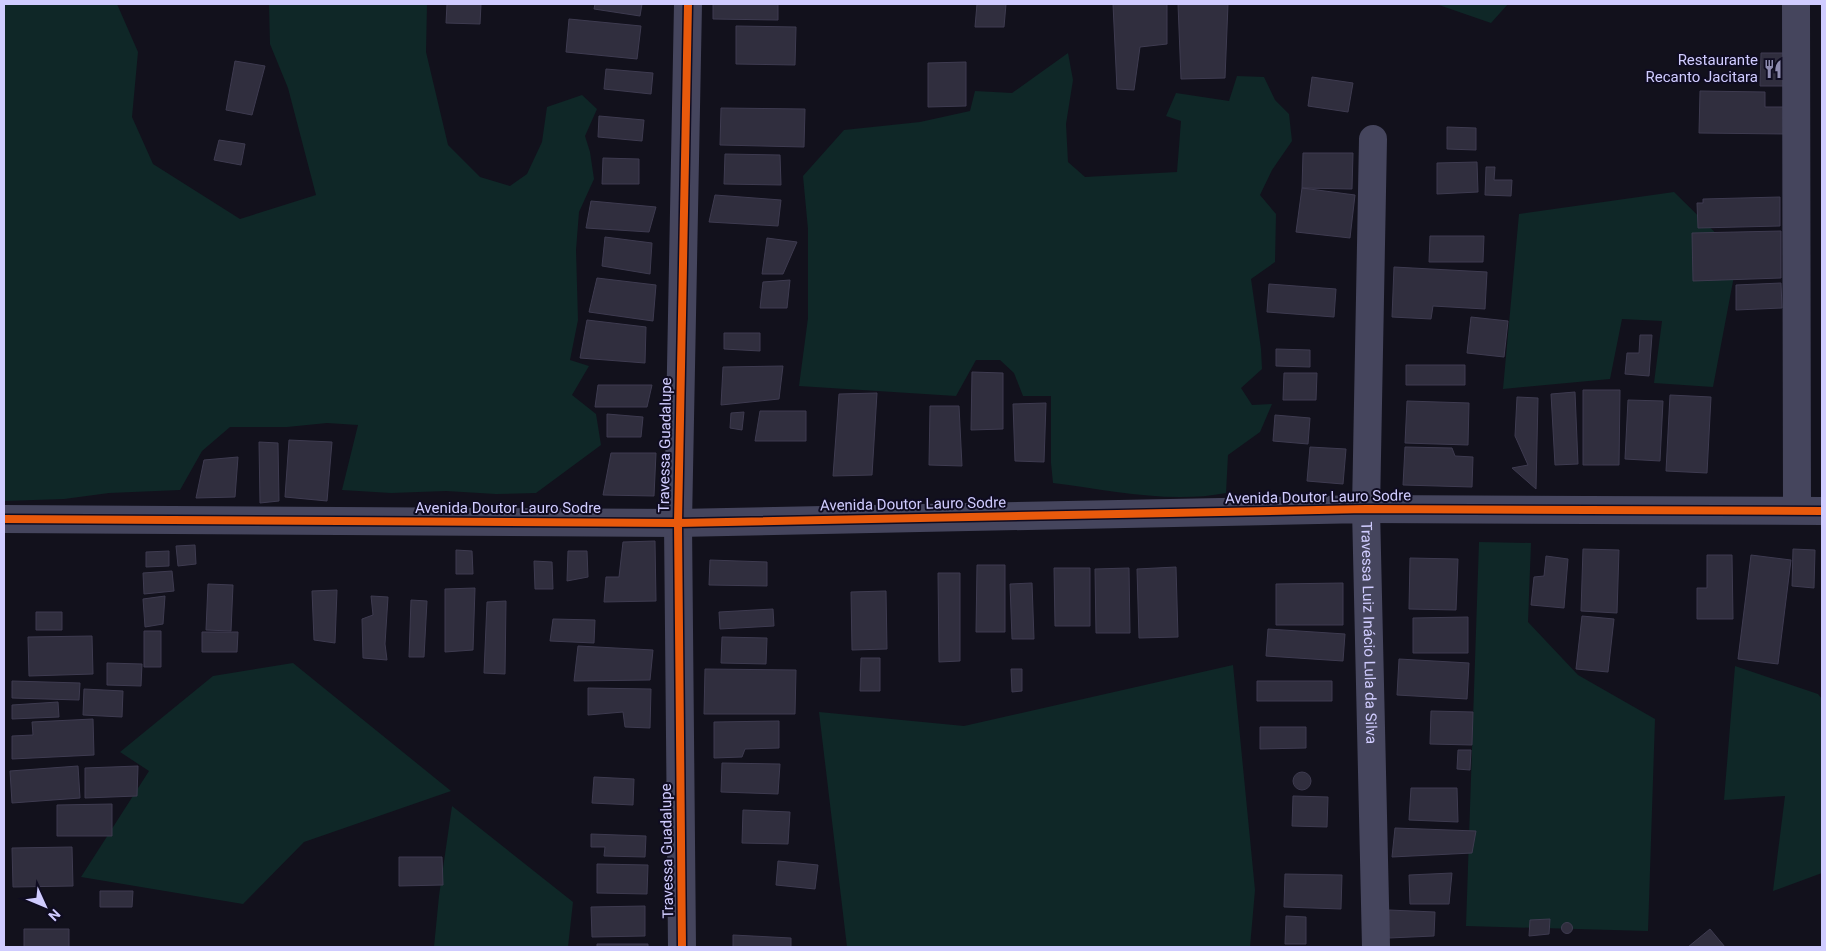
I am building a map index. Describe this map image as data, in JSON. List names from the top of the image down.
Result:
{
  "streets": {
    "street": ["Travessa Guadalupe", "Avenida Doutor Lauro Sodre", "Travessa Luiz Inácio Lula da Silva"]
  },
  "crossings": [
    ["Travessa Guadalupe", "Avenida Doutor Lauro Sodre"],
    ["Avenida Doutor Lauro Sodre", "Travessa Luiz Inácio Lula da Silva"]
  ],
  "places": {
    "restaurant": ["Restaurante Recanto Jacitara"]
  },
  "north": "bottom right"
}
